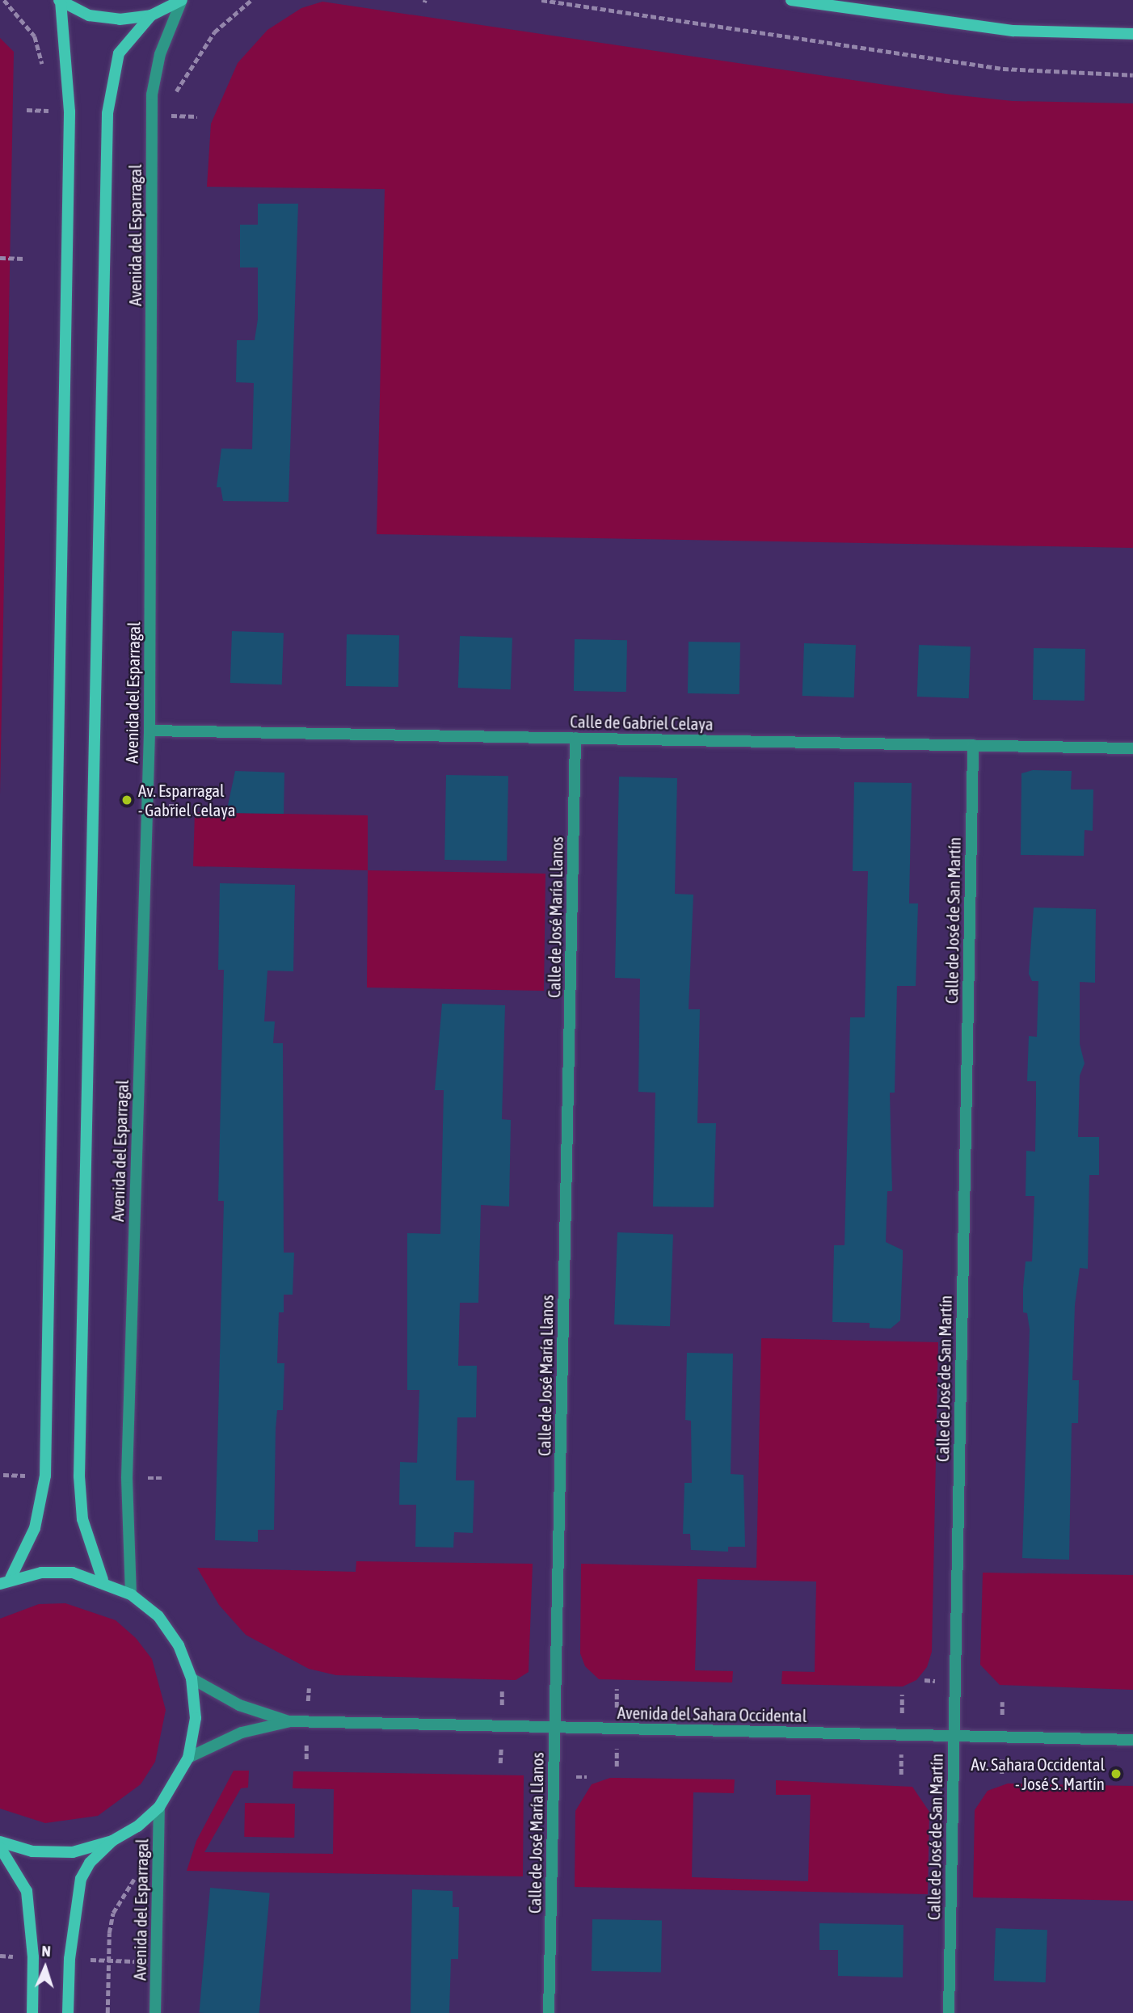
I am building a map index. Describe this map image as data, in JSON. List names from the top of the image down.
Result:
{
  "streets": {
    "main road": ["Avenida del Esparragal"],
    "street": [
      "Calle de Gabriel Celaya",
      "Calle de José María Llanos",
      "Calle de José de San Martín",
      "Avenida del Sahara Occidental"
    ]
  },
  "crossings": [
    ["Avenida del Esparragal", "Calle de Gabriel Celaya"],
    ["Calle de Gabriel Celaya", "Calle de José María Llanos"],
    ["Calle de Gabriel Celaya", "Calle de José de San Martín"],
    ["Calle de José María Llanos", "Avenida del Sahara Occidental"],
    ["Calle de José de San Martín", "Avenida del Sahara Occidental"]
  ],
  "places": ["Av. Esparragal - Gabriel Celaya", "Av. Sahara Occidental - José S. Martín"],
  "north": "top"
}
